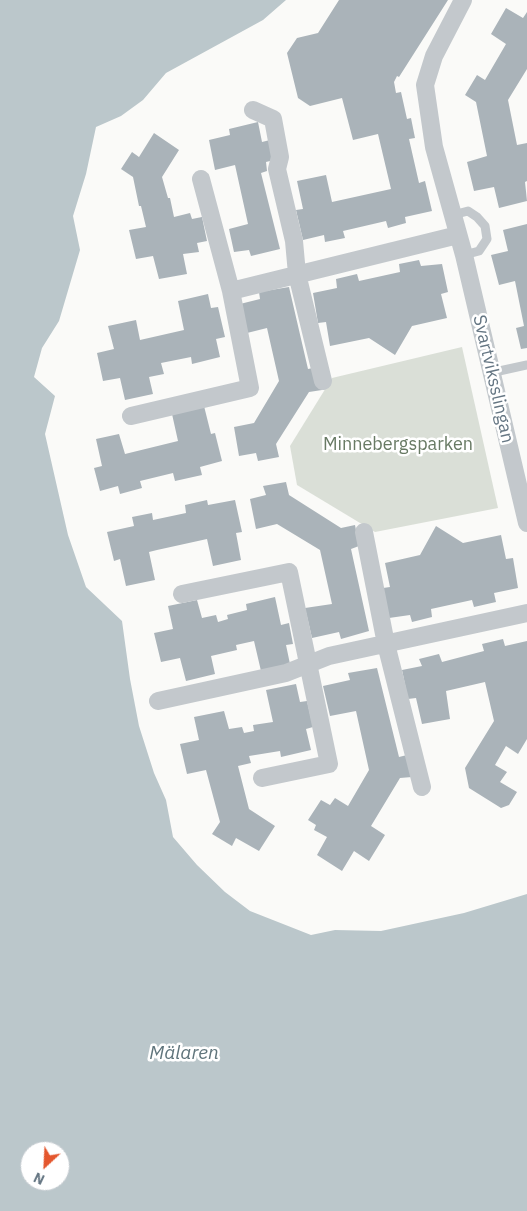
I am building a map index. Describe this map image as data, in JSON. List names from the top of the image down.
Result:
{
  "streets": {
    "street": ["Svartviksslingan"]
  },
  "water": ["Mälaren"],
  "parks": ["Minnebergsparken"],
  "north": "bottom left"
}
